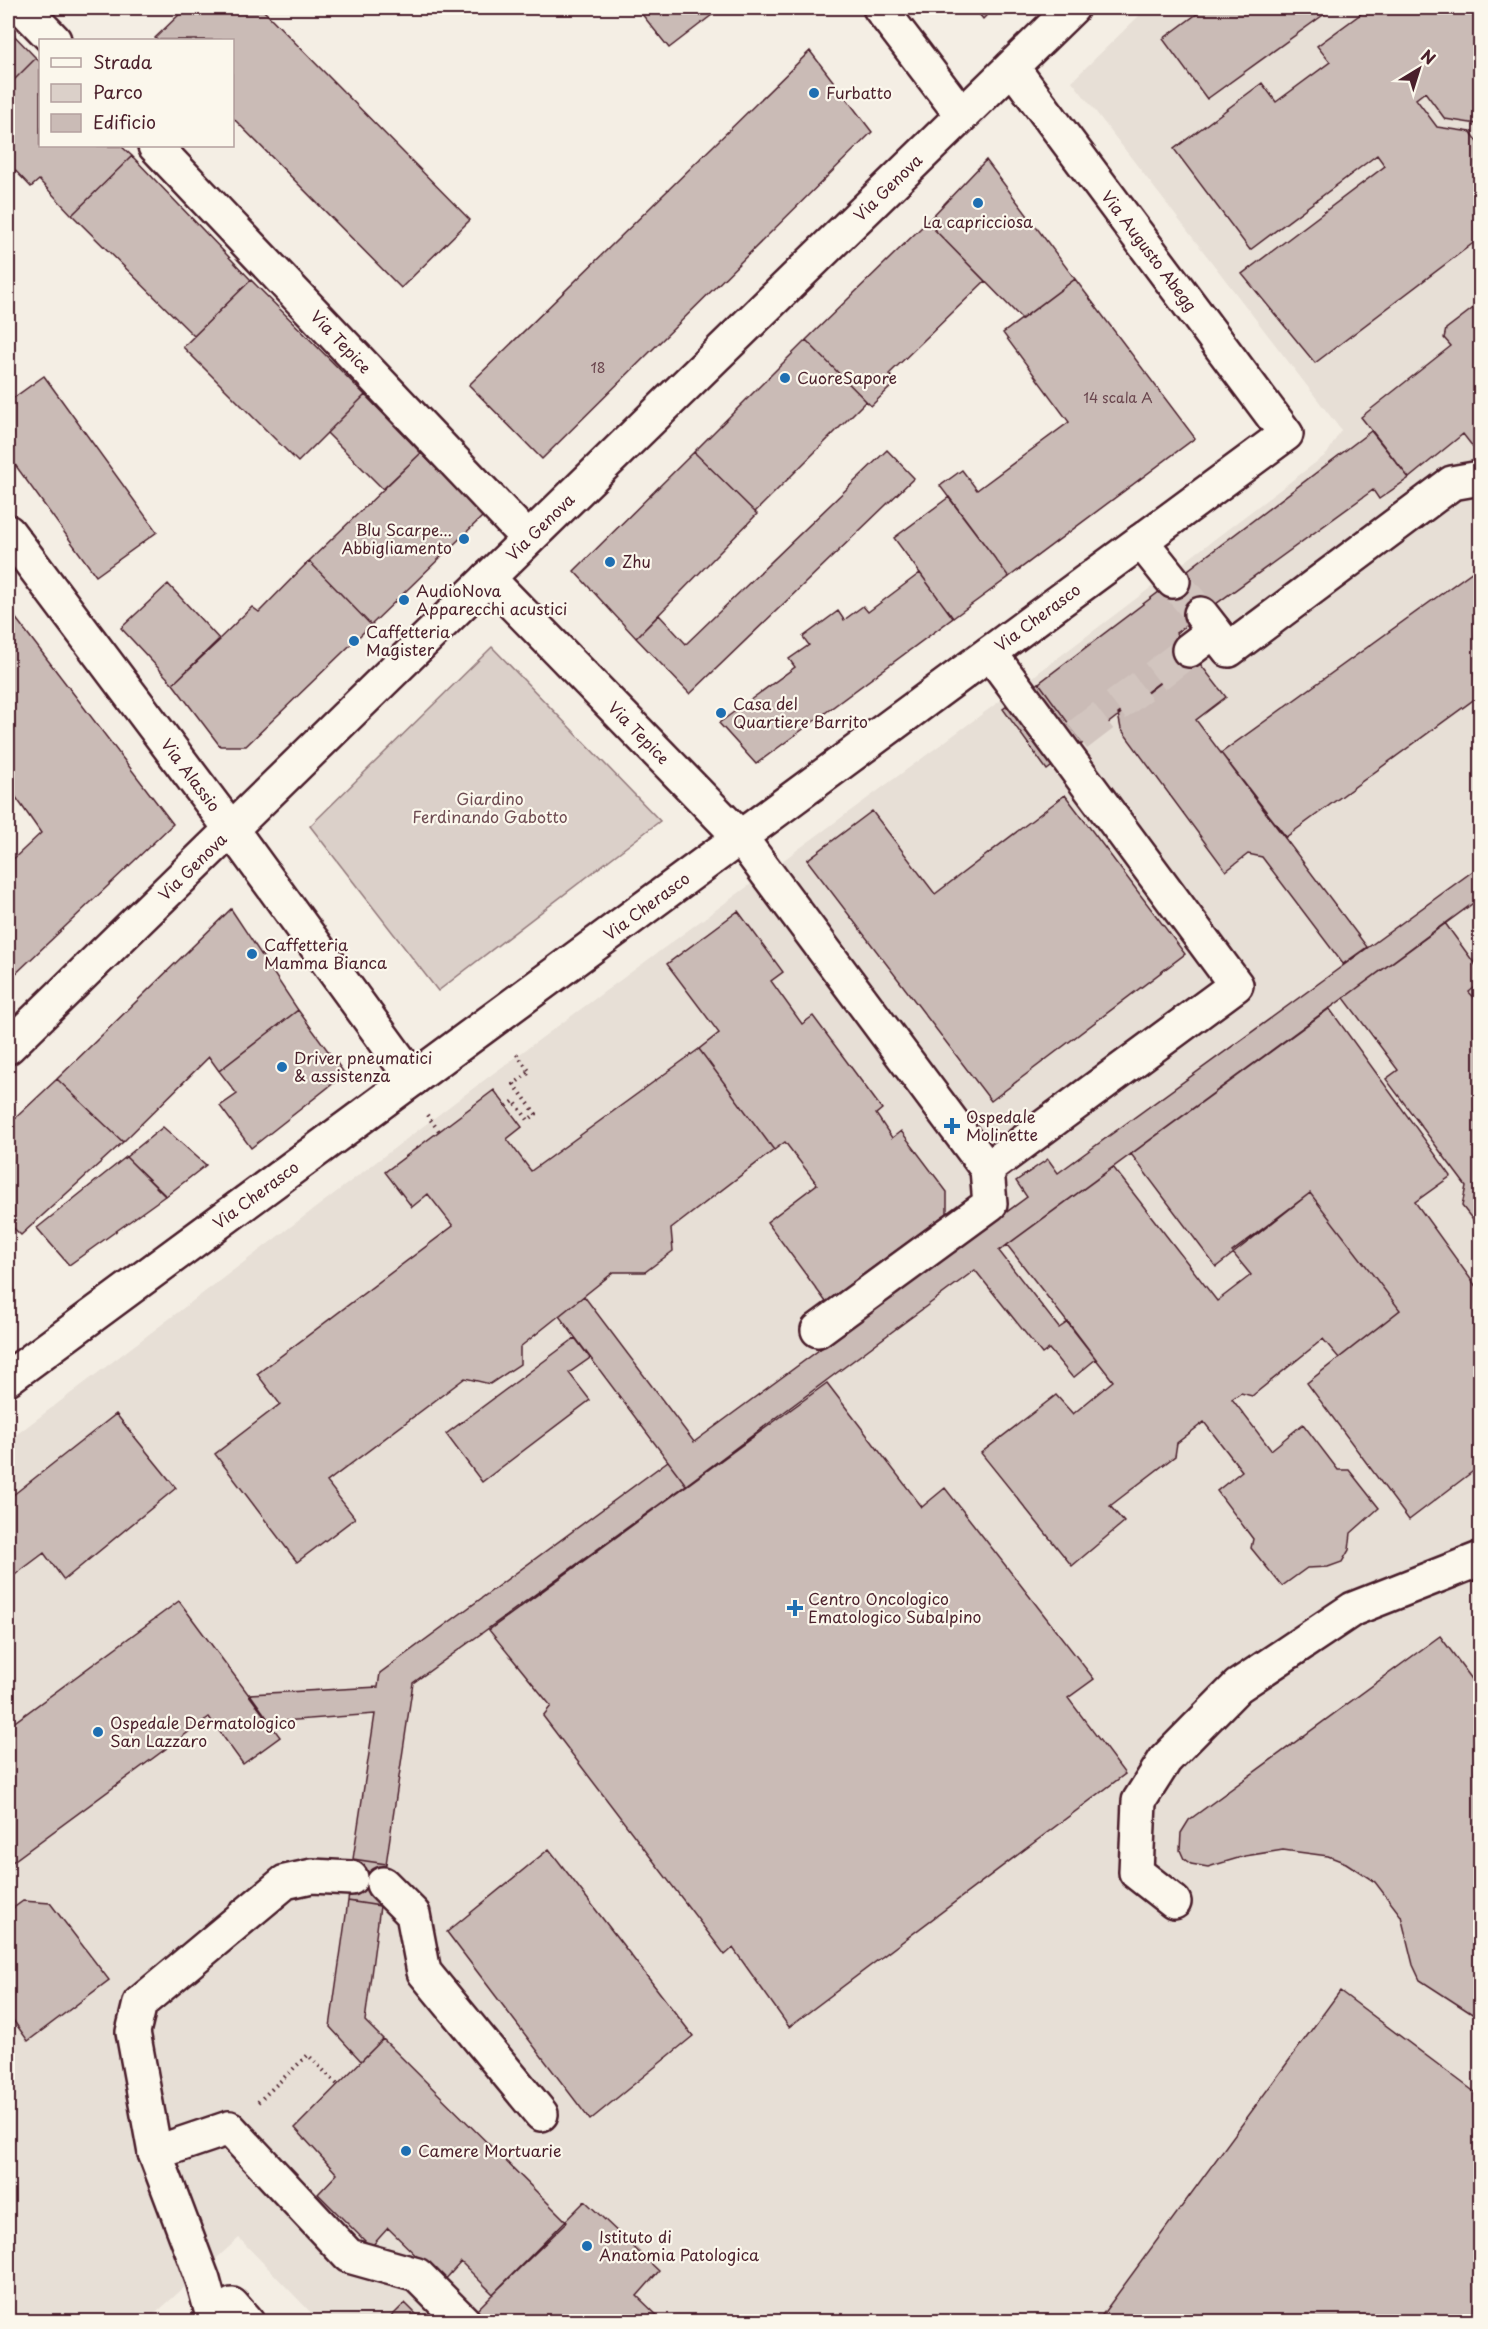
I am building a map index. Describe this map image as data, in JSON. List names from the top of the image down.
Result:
{
  "streets": {
    "street": [
      "Via Genova",
      "Via Augusto Abegg",
      "Via Tepice",
      "Via Cherasco",
      "Via Alassio"
    ]
  },
  "crossings": [
    ["Via Genova", "Via Augusto Abegg"],
    ["Via Genova", "Via Tepice"],
    ["Via Genova", "Via Alassio"],
    ["Via Augusto Abegg", "Via Cherasco"],
    ["Via Tepice", "Via Cherasco"],
    ["Via Cherasco", "Via Alassio"]
  ],
  "parks": ["Giardino Ferdinando Gabotto"],
  "places": {
    "other": [
      "Furbatto",
      "La capricciosa",
      "CuoreSapore",
      "Blu Scarpe... Abbigliamento",
      "Zhu",
      "AudioNova Apparecchi acustici",
      "Caffetteria Magister",
      "Casa del Quartiere Barrito",
      "Caffetteria Mamma Bianca",
      "Driver pneumatici & assistenza",
      "Ospedale Dermatologico San Lazzaro",
      "Camere Mortuarie",
      "Istituto di Anatomia Patologica"
    ],
    "health": ["Ospedale Molinette", "Centro Oncologico Ematologico Subalpino"]
  },
  "house_numbers": ["18", "14 scala A"],
  "legend": ["Strada", "Parco", "Edificio"],
  "north": "top right"
}
